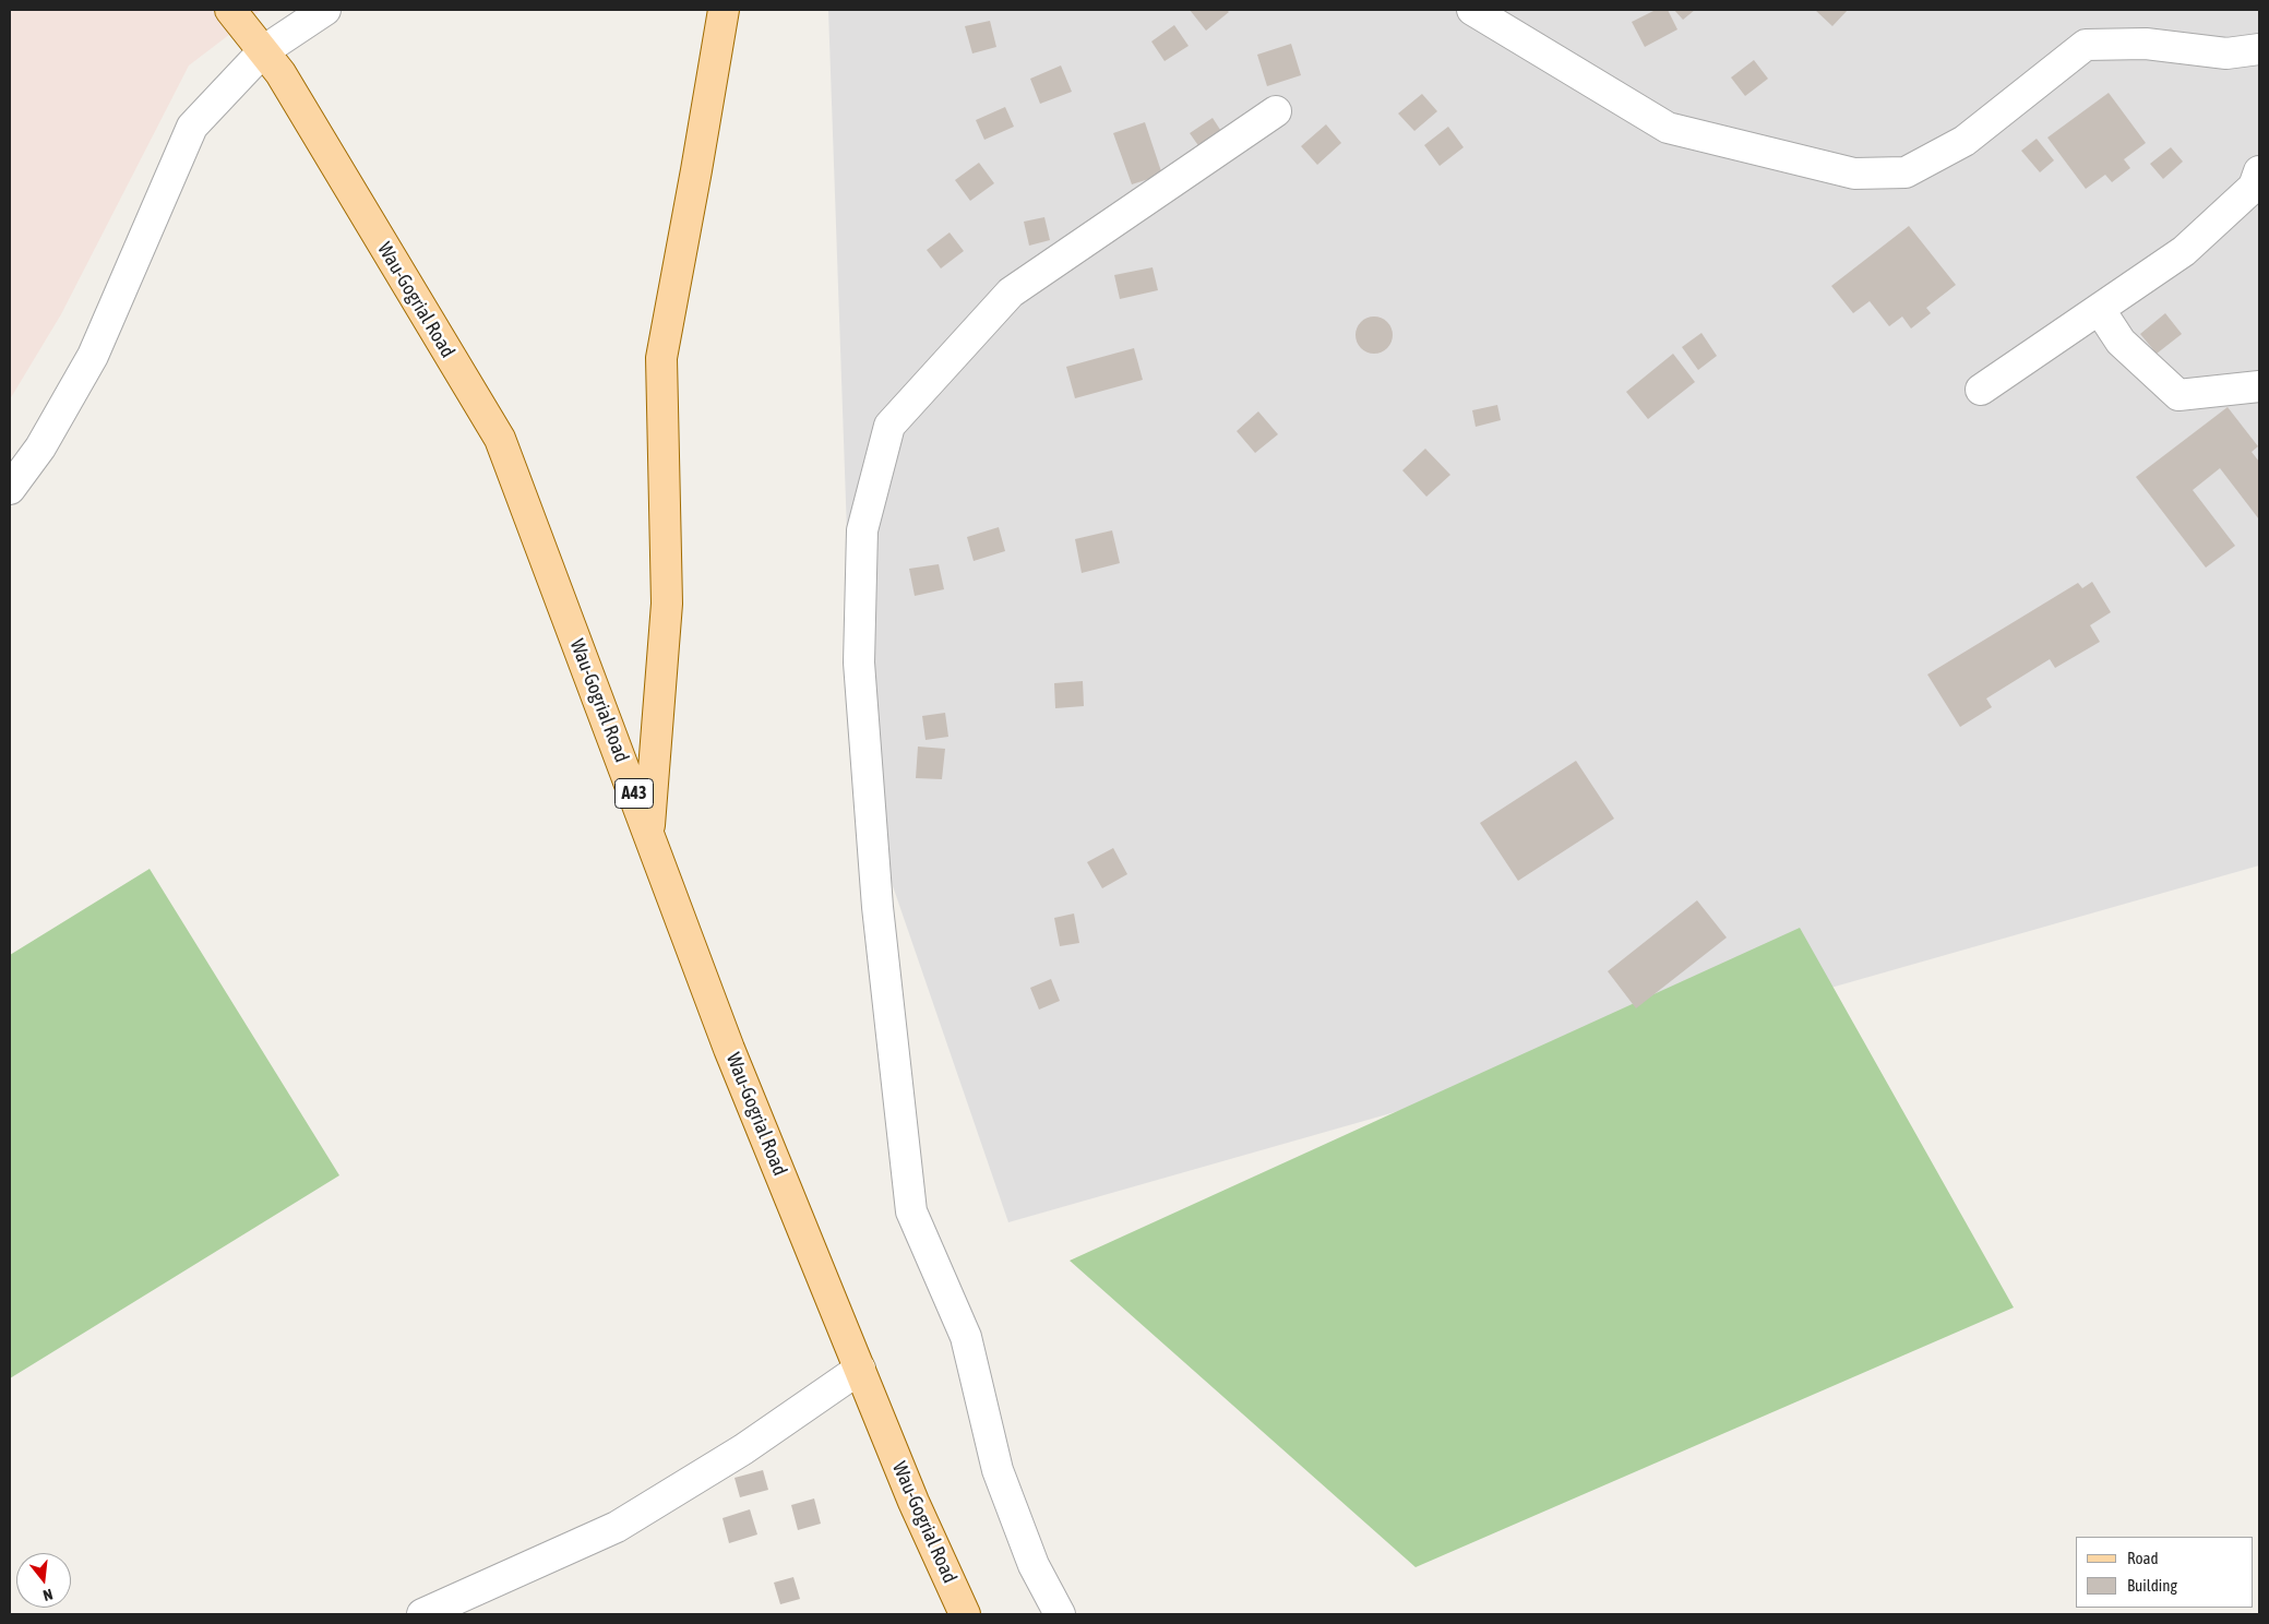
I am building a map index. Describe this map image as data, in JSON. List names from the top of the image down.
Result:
{
  "streets": {
    "main road": ["Wau-Gogrial Road", "A43"]
  },
  "legend": ["Road", "Building"],
  "north": "bottom"
}
